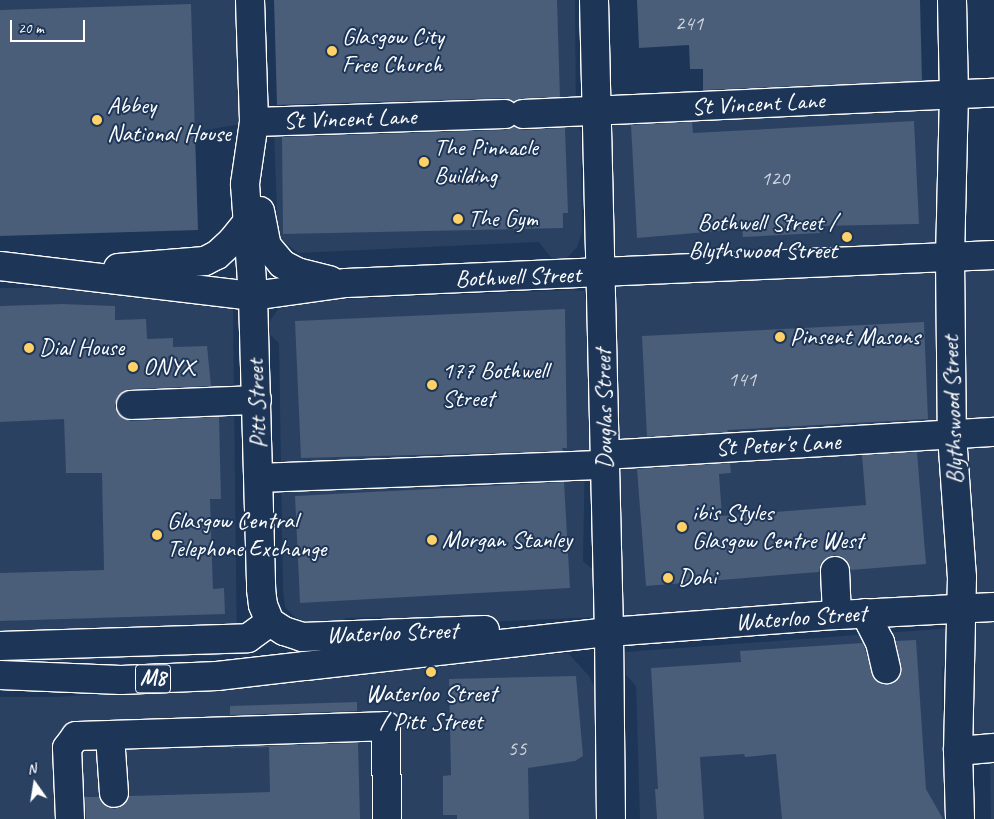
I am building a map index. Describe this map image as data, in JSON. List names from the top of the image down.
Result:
{
  "streets": {
    "main road": [
      "St Vincent Lane",
      "Bothwell Street",
      "Pitt Street",
      "Douglas Street",
      "Blythswood Street",
      "St Peter's Lane",
      "Waterloo Street",
      "M8"
    ]
  },
  "crossings": [
    ["St Vincent Lane", "Pitt Street"],
    ["St Vincent Lane", "Douglas Street"],
    ["St Vincent Lane", "Blythswood Street"],
    ["Bothwell Street", "Pitt Street"],
    ["Bothwell Street", "Douglas Street"],
    ["Bothwell Street", "Blythswood Street"],
    ["Pitt Street", "St Peter's Lane"],
    ["Pitt Street", "Waterloo Street"],
    ["Douglas Street", "St Peter's Lane"],
    ["Douglas Street", "Waterloo Street"],
    ["Blythswood Street", "St Peter's Lane"],
    ["Blythswood Street", "Waterloo Street"]
  ],
  "places": [
    "Glasgow City Free Church",
    "Abbey National House",
    "The Pinnacle Building",
    "The Gym",
    "Bothwell Street / Blythswood Street",
    "Pinsent Masons",
    "Dial House",
    "ONYX",
    "177 Bothwell Street",
    "ibis Styles Glasgow Centre West",
    "Glasgow Central Telephone Exchange",
    "Morgan Stanley",
    "Dohi",
    "Waterloo Street / Pitt Street"
  ],
  "house_numbers": [
    "241",
    "120",
    "141",
    "55"
  ],
  "scale_bar": "20 m",
  "north": "top"
}
